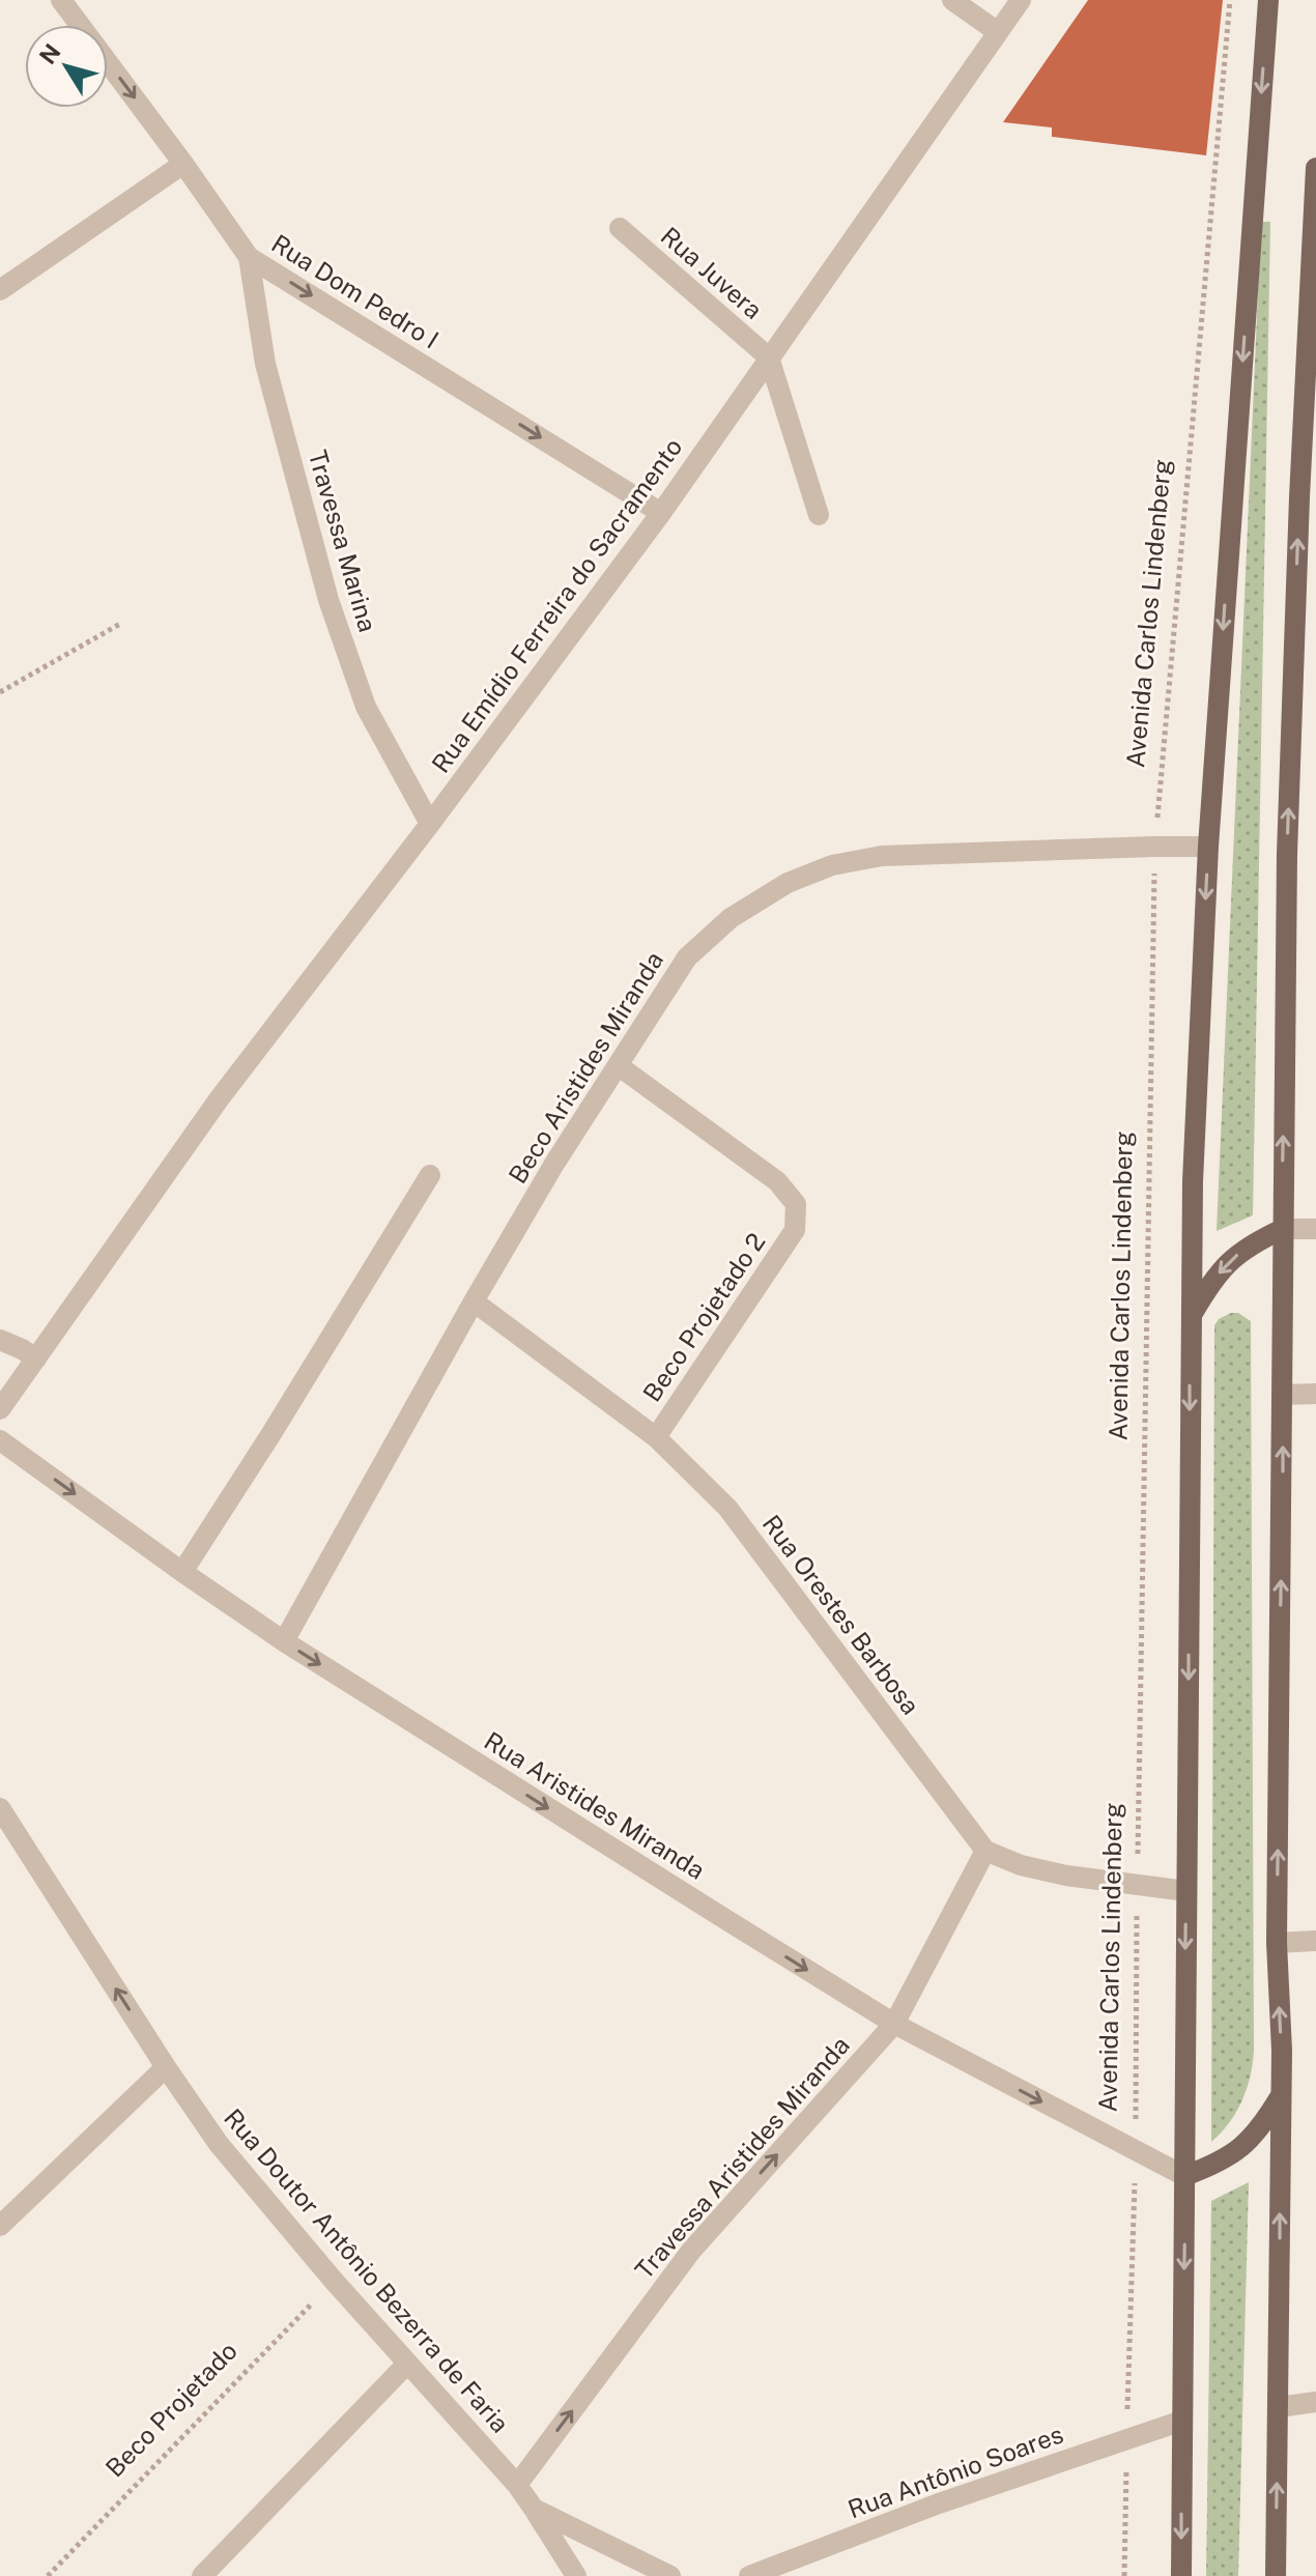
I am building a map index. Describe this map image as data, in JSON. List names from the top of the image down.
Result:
{
  "streets": {
    "street": [
      "Rua Juvera",
      "Rua Dom Pedro I",
      "Travessa Marina",
      "Rua Emídio Ferreira do Sacramento",
      "Beco Aristides Miranda",
      "Beco Projetado 2",
      "Rua Orestes Barbosa",
      "Rua Aristides Miranda",
      "Travessa Aristides Miranda",
      "Rua Doutor Antônio Bezerra de Faria",
      "Rua Antônio Soares"
    ],
    "path": ["Avenida Carlos Lindenberg", "Beco Projetado"]
  },
  "crossings": [
    ["Rua Juvera", "Rua Emídio Ferreira do Sacramento"],
    ["Rua Dom Pedro I", "Travessa Marina"],
    ["Rua Dom Pedro I", "Rua Emídio Ferreira do Sacramento"],
    ["Travessa Marina", "Rua Emídio Ferreira do Sacramento"],
    ["Avenida Carlos Lindenberg", "Beco Aristides Miranda"],
    ["Avenida Carlos Lindenberg", "Rua Aristides Miranda"],
    ["Avenida Carlos Lindenberg", "Rua Antônio Soares"],
    ["Beco Aristides Miranda", "Beco Projetado 2"],
    ["Beco Aristides Miranda", "Rua Orestes Barbosa"],
    ["Beco Aristides Miranda", "Rua Aristides Miranda"],
    ["Beco Projetado 2", "Rua Orestes Barbosa"],
    ["Rua Orestes Barbosa", "Travessa Aristides Miranda"],
    ["Rua Aristides Miranda", "Travessa Aristides Miranda"],
    ["Travessa Aristides Miranda", "Rua Doutor Antônio Bezerra de Faria"],
    ["Rua Doutor Antônio Bezerra de Faria", "Beco Projetado"]
  ],
  "one_way": ["Rua Dom Pedro I", "Rua Aristides Miranda", "Travessa Aristides Miranda"],
  "north": "top left"
}
